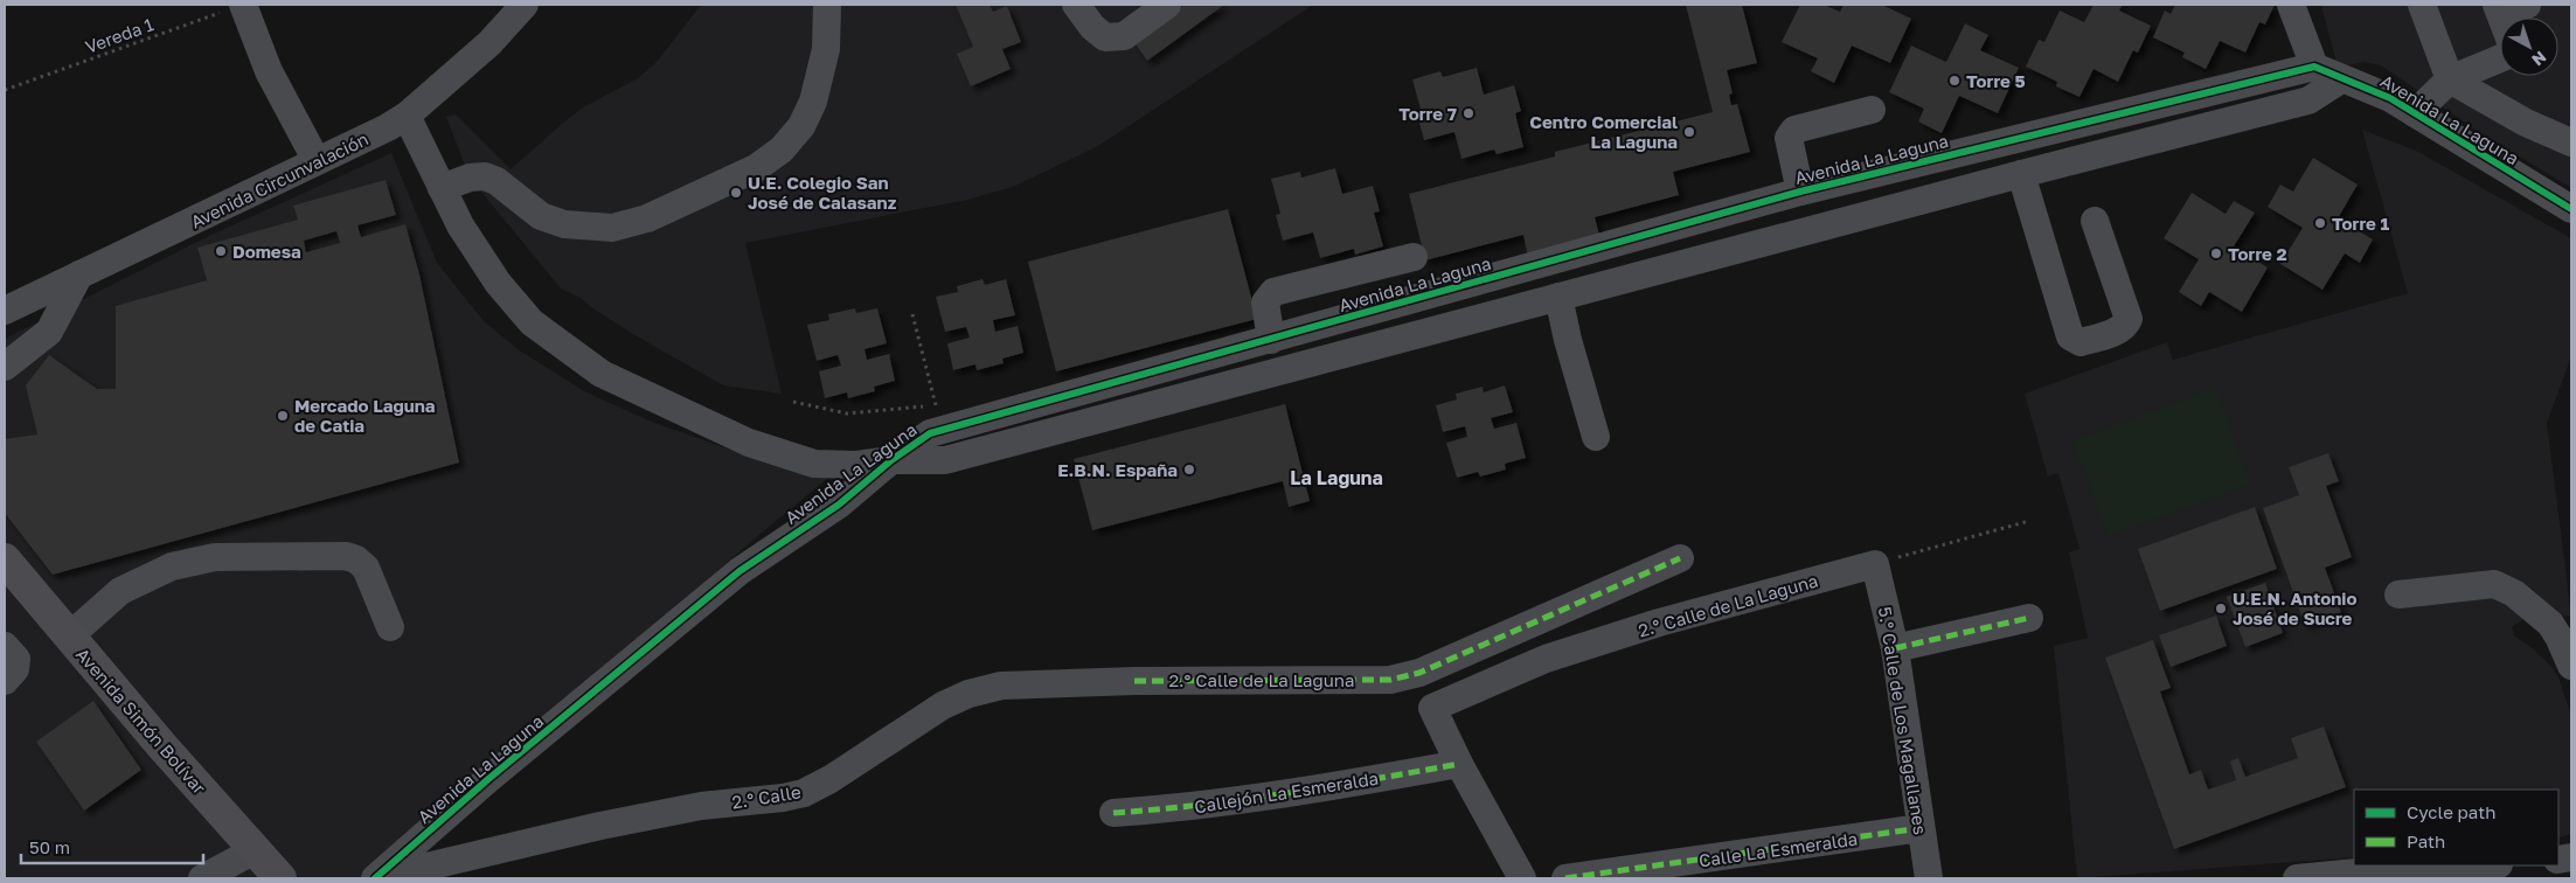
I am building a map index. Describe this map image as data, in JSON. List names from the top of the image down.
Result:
{
  "streets": {
    "main road": ["Avenida Simón Bolívar"],
    "street": [
      "Avenida La Laguna",
      "Avenida Circunvalación",
      "2.° Calle de La Laguna",
      "5.° Calle de Los Magallanes",
      "Callejón La Esmeralda",
      "2.° Calle",
      "Calle La Esmeralda"
    ],
    "path": ["Vereda 1"]
  },
  "crossings": [
    ["Avenida La Laguna", "Avenida Circunvalación"],
    ["Avenida La Laguna", "2.° Calle"],
    ["2.° Calle de La Laguna", "5.° Calle de Los Magallanes"],
    ["2.° Calle de La Laguna", "Callejón La Esmeralda"],
    ["2.° Calle de La Laguna", "2.° Calle"],
    ["5.° Calle de Los Magallanes", "Calle La Esmeralda"]
  ],
  "districts": ["La Laguna"],
  "places": [
    "Torre 5",
    "Torre 7",
    "Centro Comercial La Laguna",
    "U.E. Colegio San José de Calasanz",
    "Torre 1",
    "Domesa",
    "Torre 2",
    "Mercado Laguna de Catia",
    "E.B.N. España",
    "U.E.N. Antonio José de Sucre"
  ],
  "legend": ["Cycle path", "Path"],
  "scale_bar": "50 m",
  "north": "bottom right"
}
